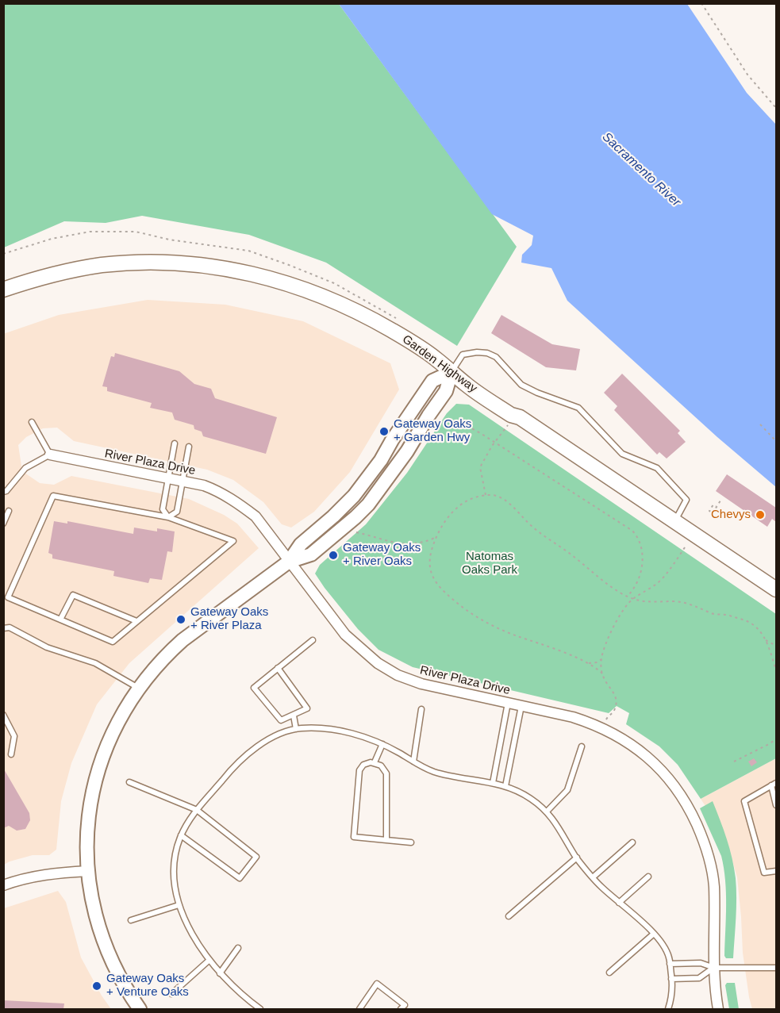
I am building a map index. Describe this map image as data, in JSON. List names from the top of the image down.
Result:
{
  "streets": {
    "main road": ["Garden Highway"],
    "street": ["River Plaza Drive"]
  },
  "water": ["Sacramento River"],
  "parks": ["Natomas Oaks Park"],
  "places": [
    "Gateway Oaks + Garden Hwy",
    "Chevys",
    "Gateway Oaks + River Oaks",
    "Gateway Oaks + River Plaza",
    "Gateway Oaks + Venture Oaks"
  ]
}
